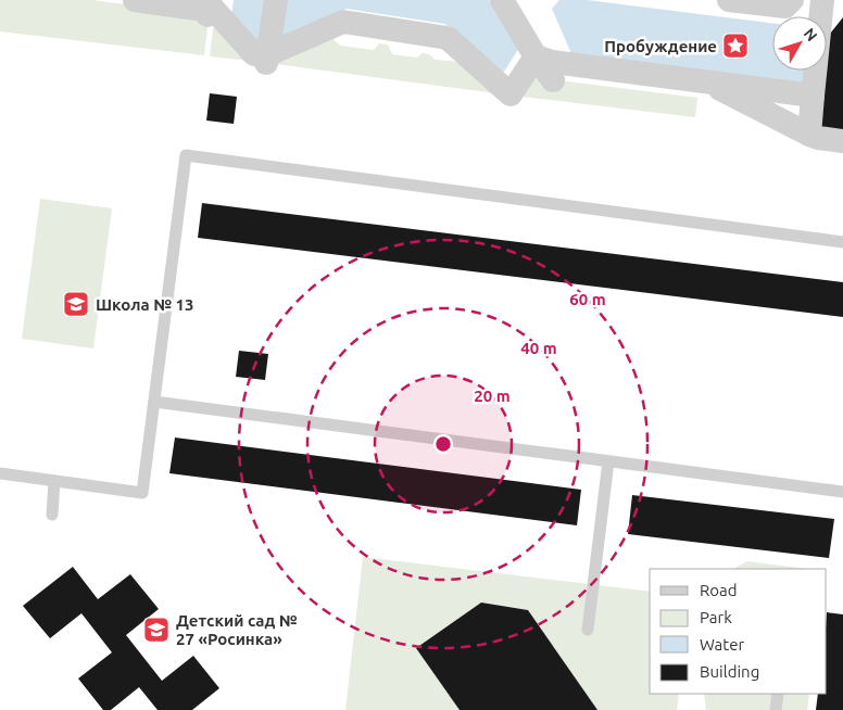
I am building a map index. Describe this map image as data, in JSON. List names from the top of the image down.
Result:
{
  "places": {
    "place": ["Пробуждение"],
    "school or university": ["Школа № 13", "Детский сад № 27 «Росинка»"]
  },
  "legend": [
    "Road",
    "Park",
    "Water",
    "Building"
  ],
  "north": "top right",
  "rings": ["60 m", "40 m", "20 m"]
}
